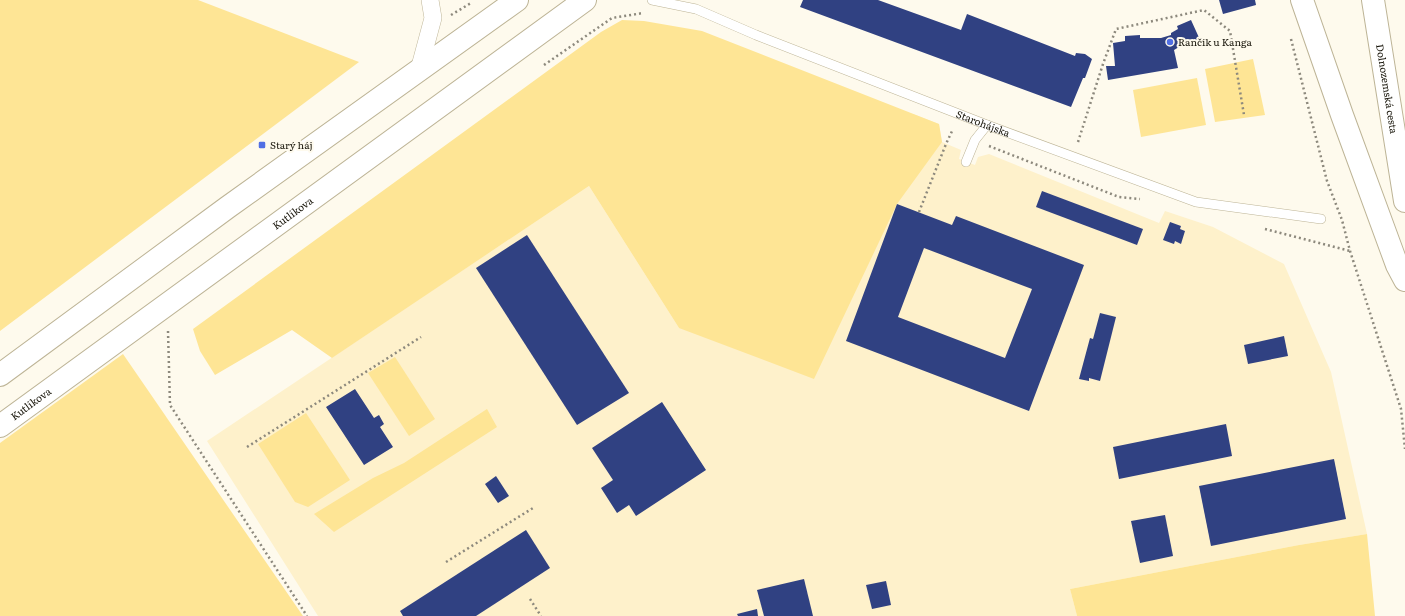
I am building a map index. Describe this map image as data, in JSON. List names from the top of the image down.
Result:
{
  "streets": {
    "main road": ["Dolnozemská cesta", "Kutlíkova"],
    "lane": ["Starohájska"]
  },
  "places": {
    "other": ["Rančík u Kanga"],
    "transit": ["Starý háj"]
  }
}
